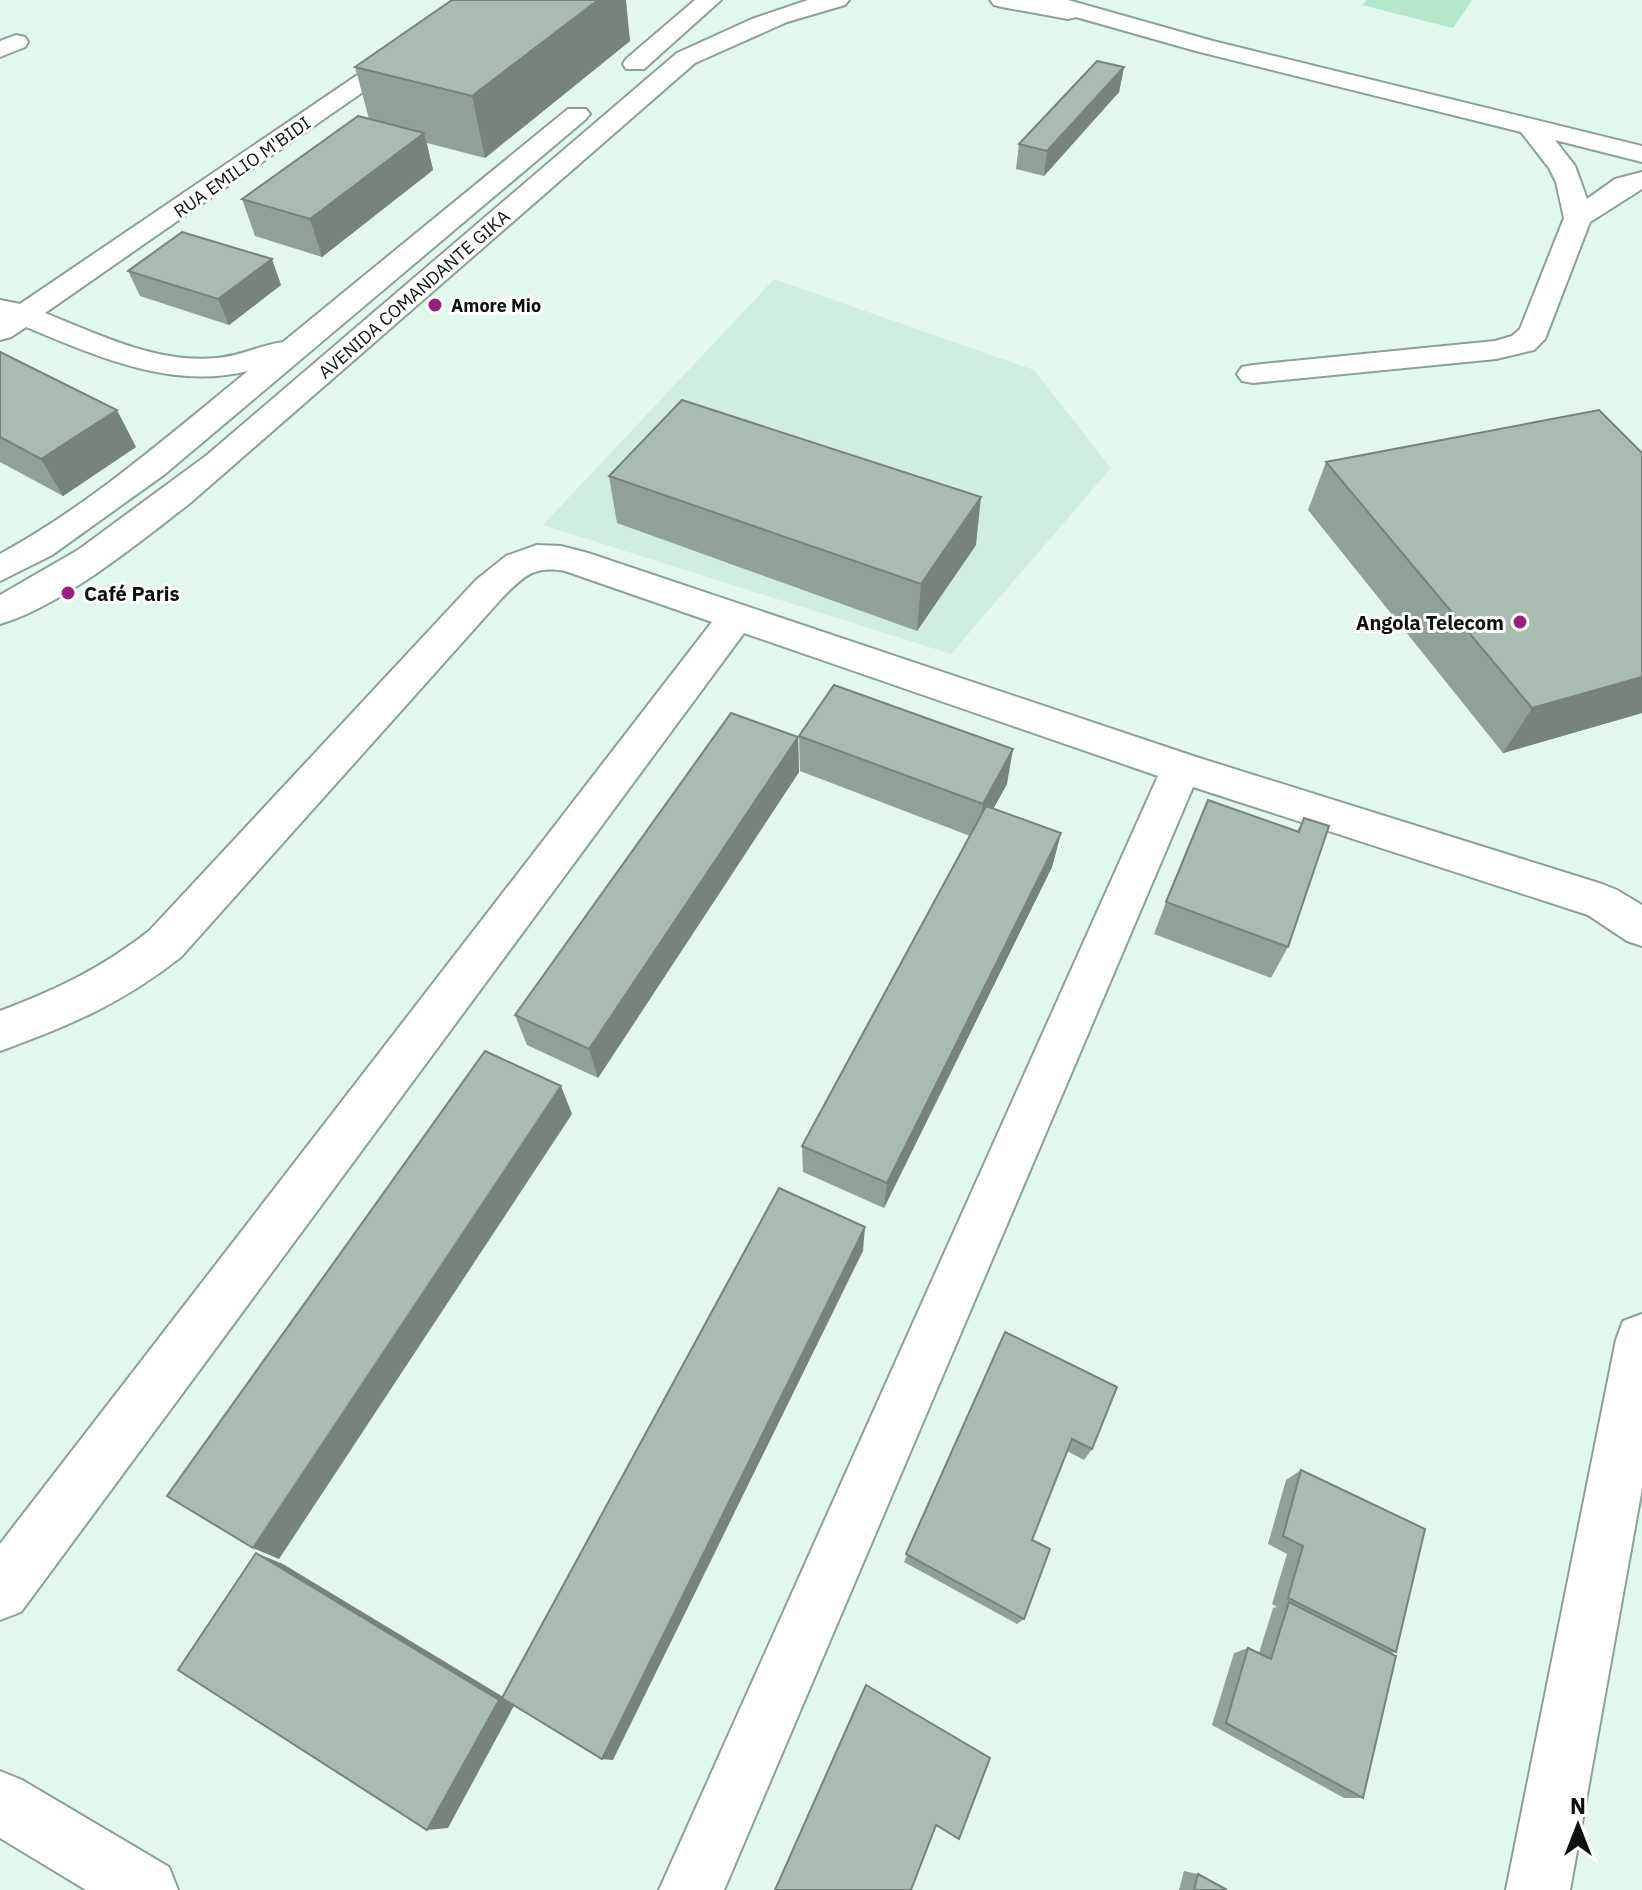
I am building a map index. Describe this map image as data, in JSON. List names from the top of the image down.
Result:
{
  "streets": {
    "street": ["RUA EMILIO M'BIDI", "AVENIDA COMANDANTE GIKA"]
  },
  "places": ["Amore Mio", "Café Paris", "Angola Telecom"],
  "north": "top"
}
